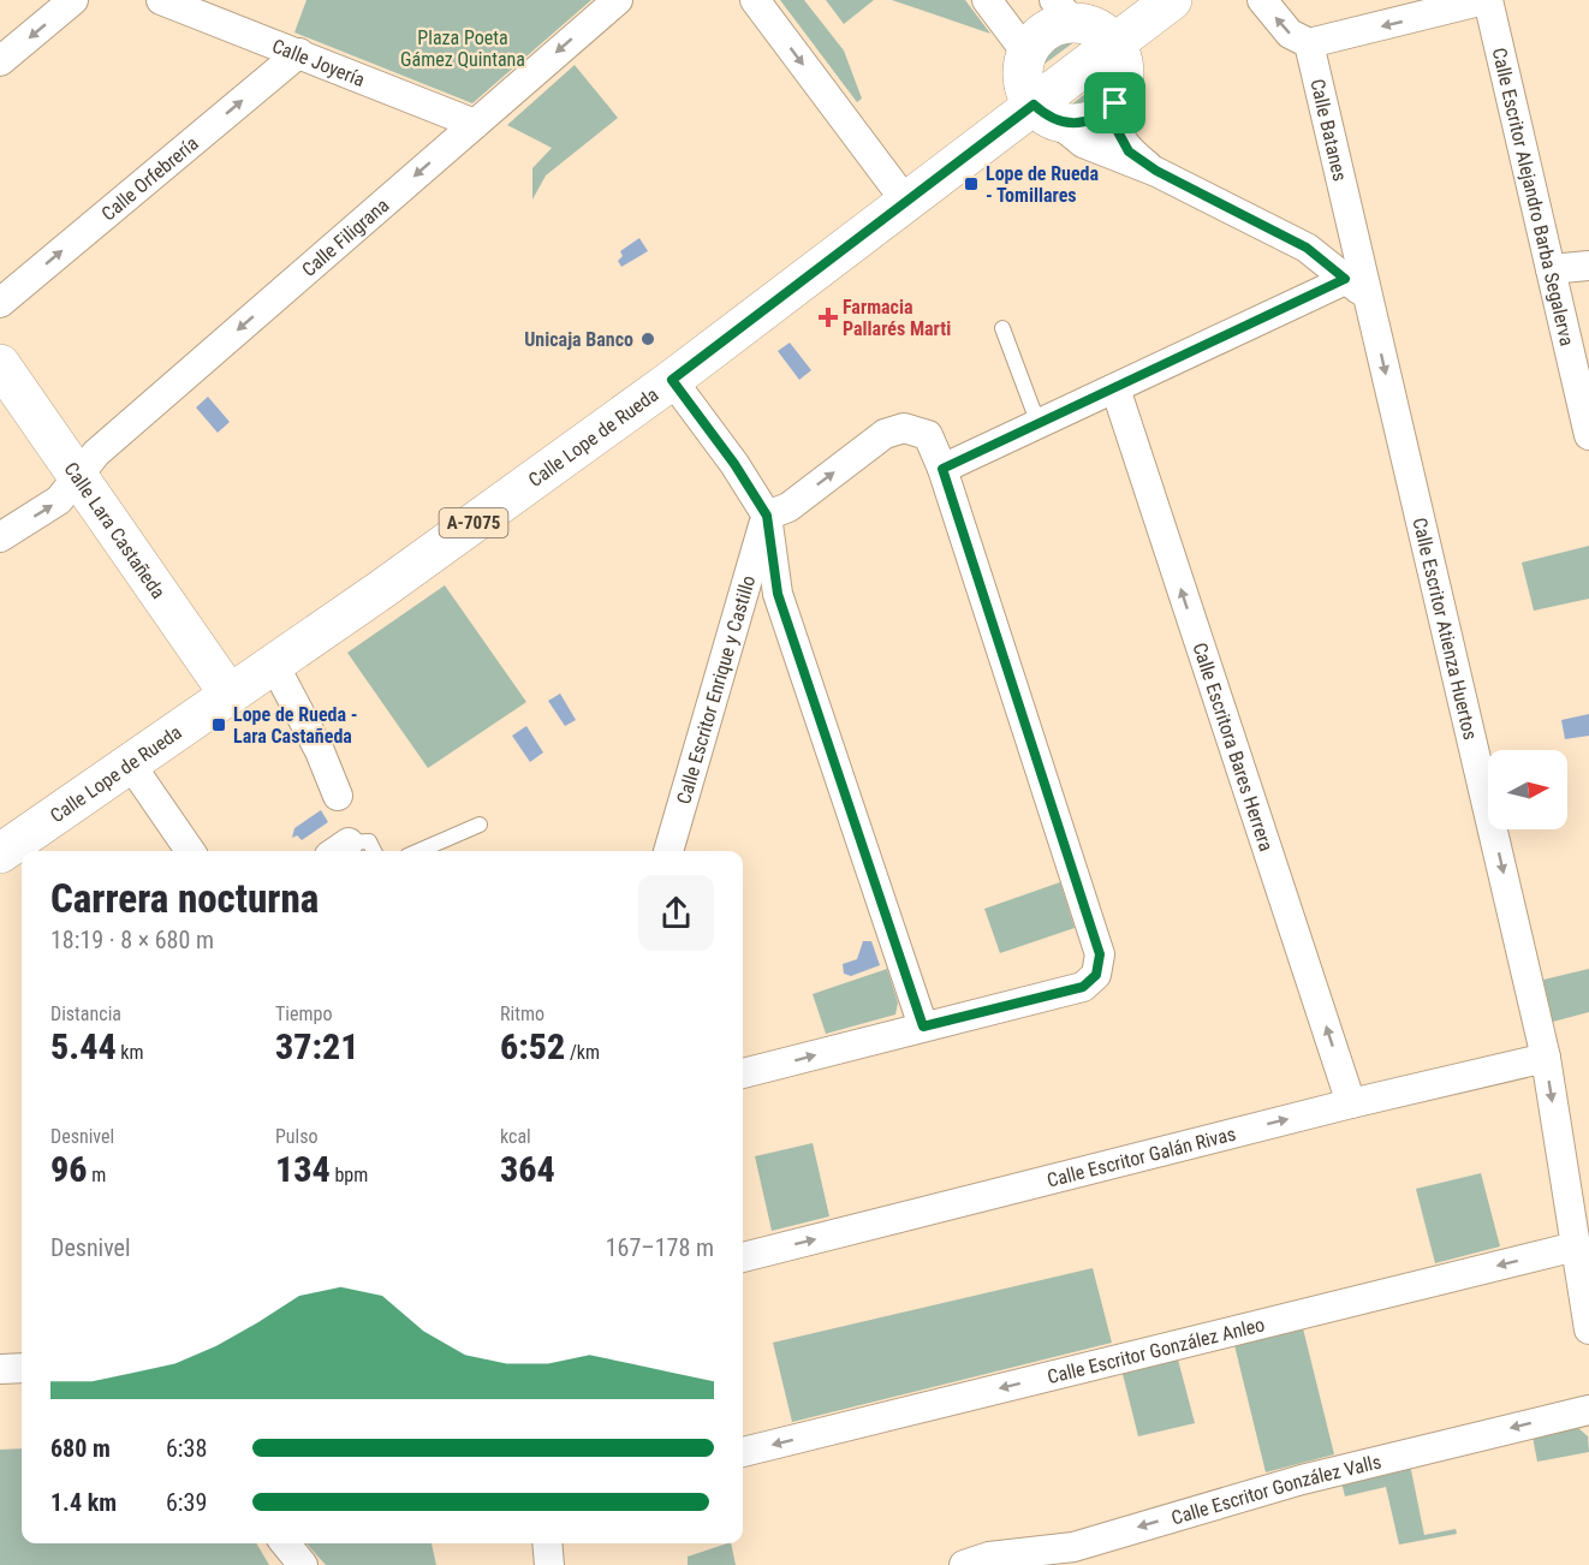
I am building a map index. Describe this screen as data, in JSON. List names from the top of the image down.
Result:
{
  "streets": {
    "main road": ["Calle Lope de Rueda", "A-7075", "Calle Lara Castañeda"],
    "street": [
      "Calle Joyería",
      "Calle Batanes",
      "Calle Orfebrería",
      "Calle Escritor Alejandro Barba Segalerva",
      "Calle Filigrana",
      "Calle Escritor Atienza Huertos",
      "Calle Escritor Enrique y Castillo",
      "Calle Escritora Bares Herrera",
      "Calle Escritor Galán Rivas",
      "Calle Escritor González Anleo",
      "Calle Escritor González Valls"
    ]
  },
  "crossings": [
    ["Calle Joyería", "Calle Orfebrería"],
    ["Calle Joyería", "Calle Filigrana"],
    ["Calle Batanes", "Calle Escritor Atienza Huertos"],
    ["Calle Filigrana", "Calle Lara Castañeda"],
    ["Calle Lope de Rueda", "Calle Lara Castañeda"],
    ["Calle Escritor Atienza Huertos", "Calle Escritor Galán Rivas"],
    ["Calle Escritor Atienza Huertos", "Calle Escritor González Anleo"],
    ["Calle Escritora Bares Herrera", "Calle Escritor Galán Rivas"]
  ],
  "one_way": [
    "Calle Orfebrería",
    "Calle Escritor Atienza Huertos",
    "Calle Escritora Bares Herrera",
    "Calle Escritor Galán Rivas",
    "Calle Escritor González Anleo",
    "Calle Escritor González Valls"
  ],
  "parks": ["Plaza Poeta Gámez Quintana"],
  "places": {
    "transit": ["Lope de Rueda - Tomillares", "Lope de Rueda - Lara Castañeda"],
    "health": ["Farmacia Pallarés Marti"],
    "other": ["Unicaja Banco"]
  },
  "north": "right",
  "page": {
    "heading": ["Carrera nocturna", "18:19 · 8 × 680 m"],
    "stats": [
      ["Distancia", "5.44 km"],
      ["Tiempo", "37:21"],
      ["Ritmo", "6:52 /km"],
      ["Desnivel", "96 m"],
      ["Pulso", "134 bpm"],
      ["kcal", "364"]
    ],
    "chart": ["Desnivel", "167–178 m"],
    "list": [
      {
        "name": "680 m",
        "note": "6:38"
      },
      {
        "name": "1.4 km",
        "note": "6:39"
      }
    ]
  }
}
